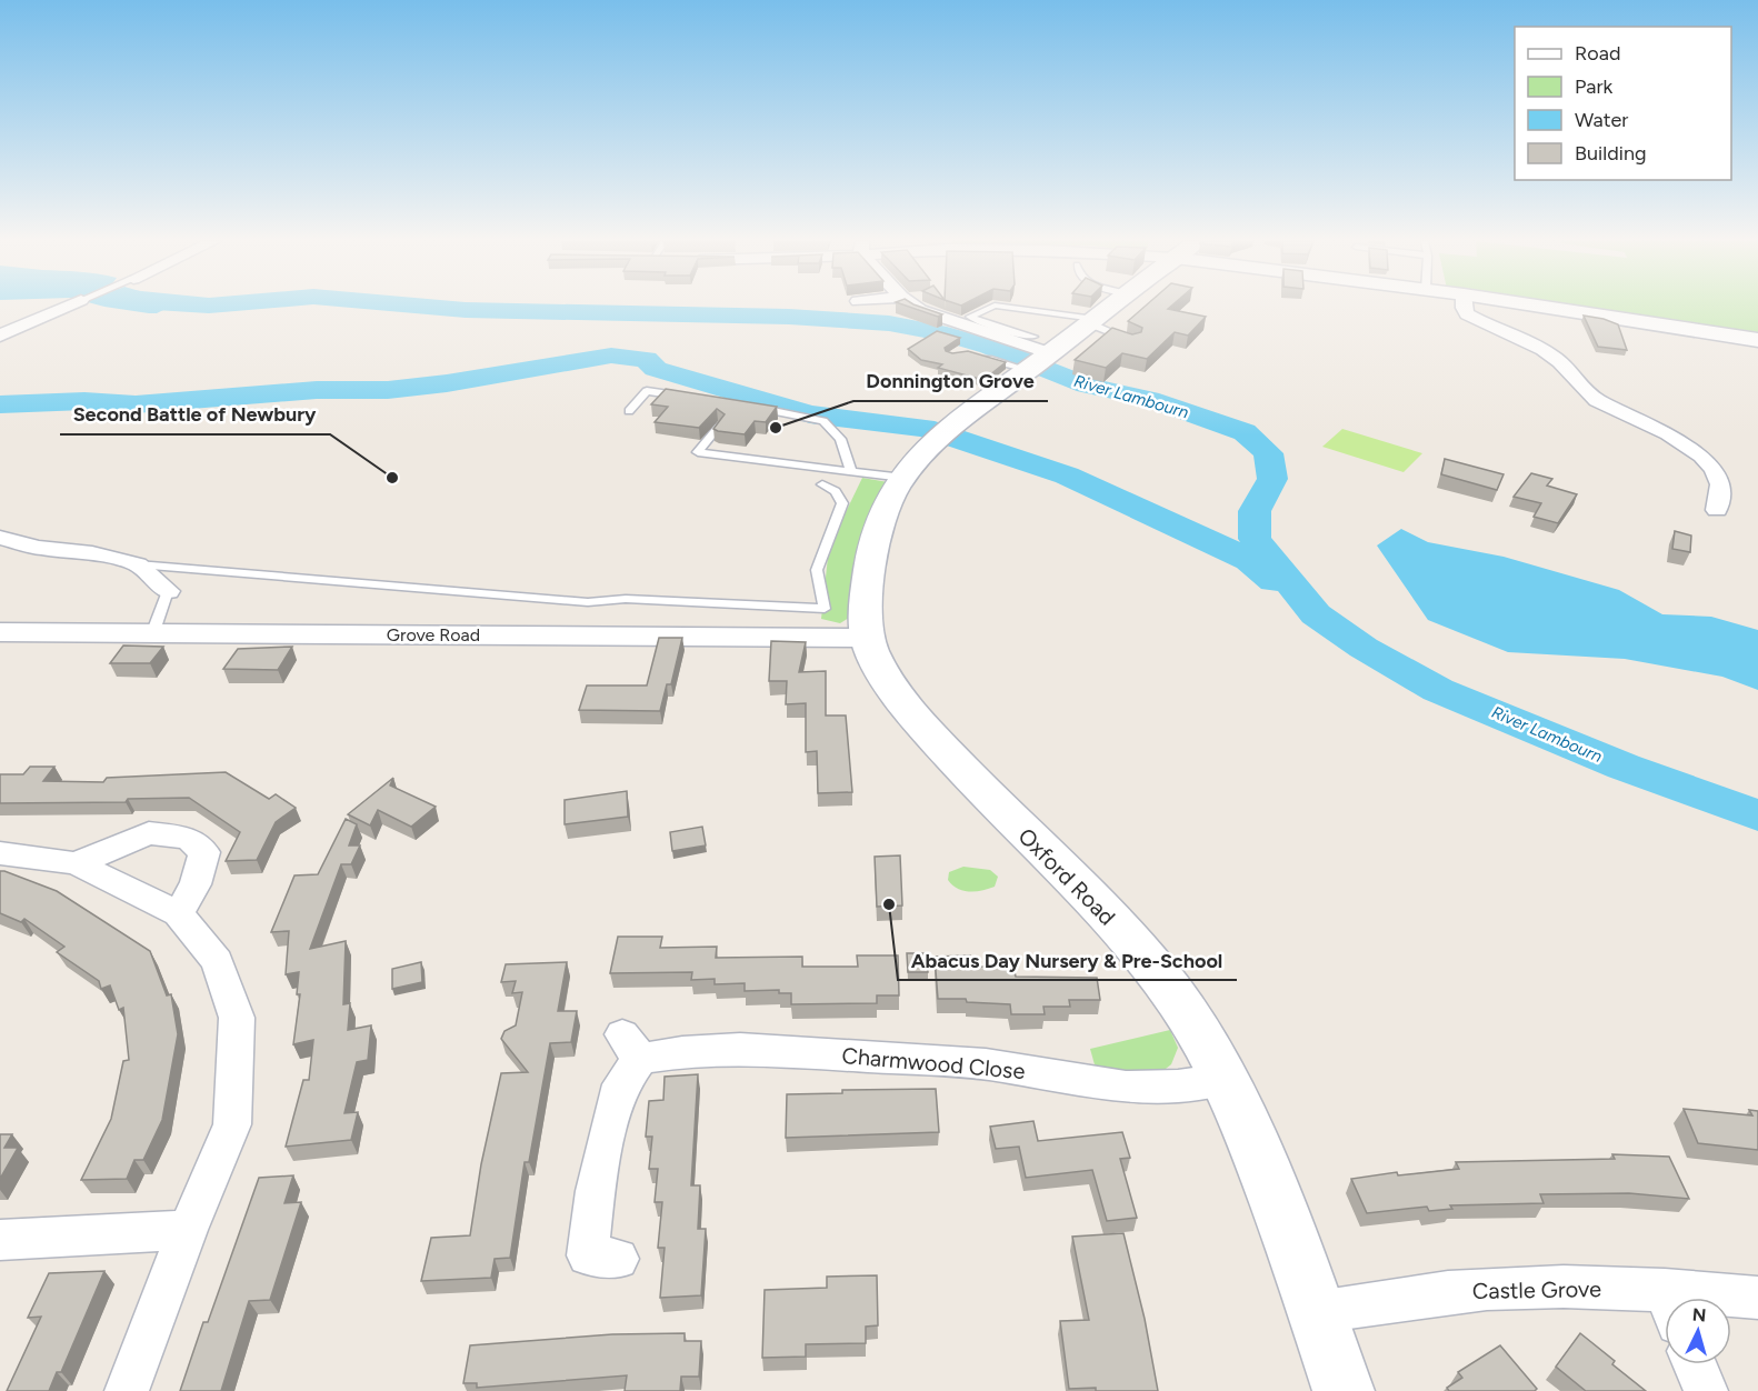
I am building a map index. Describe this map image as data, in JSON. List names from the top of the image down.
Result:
{
  "streets": {
    "main road": ["Oxford Road"],
    "street": ["Grove Road", "Charmwood Close", "Castle Grove"]
  },
  "crossings": [
    ["Grove Road", "Oxford Road"],
    ["Oxford Road", "Charmwood Close"],
    ["Oxford Road", "Castle Grove"]
  ],
  "water": ["River Lambourn"],
  "places": ["Donnington Grove", "Second Battle of Newbury", "Abacus Day Nursery & Pre-School"],
  "legend": [
    "Road",
    "Park",
    "Water",
    "Building"
  ],
  "north": "top"
}
